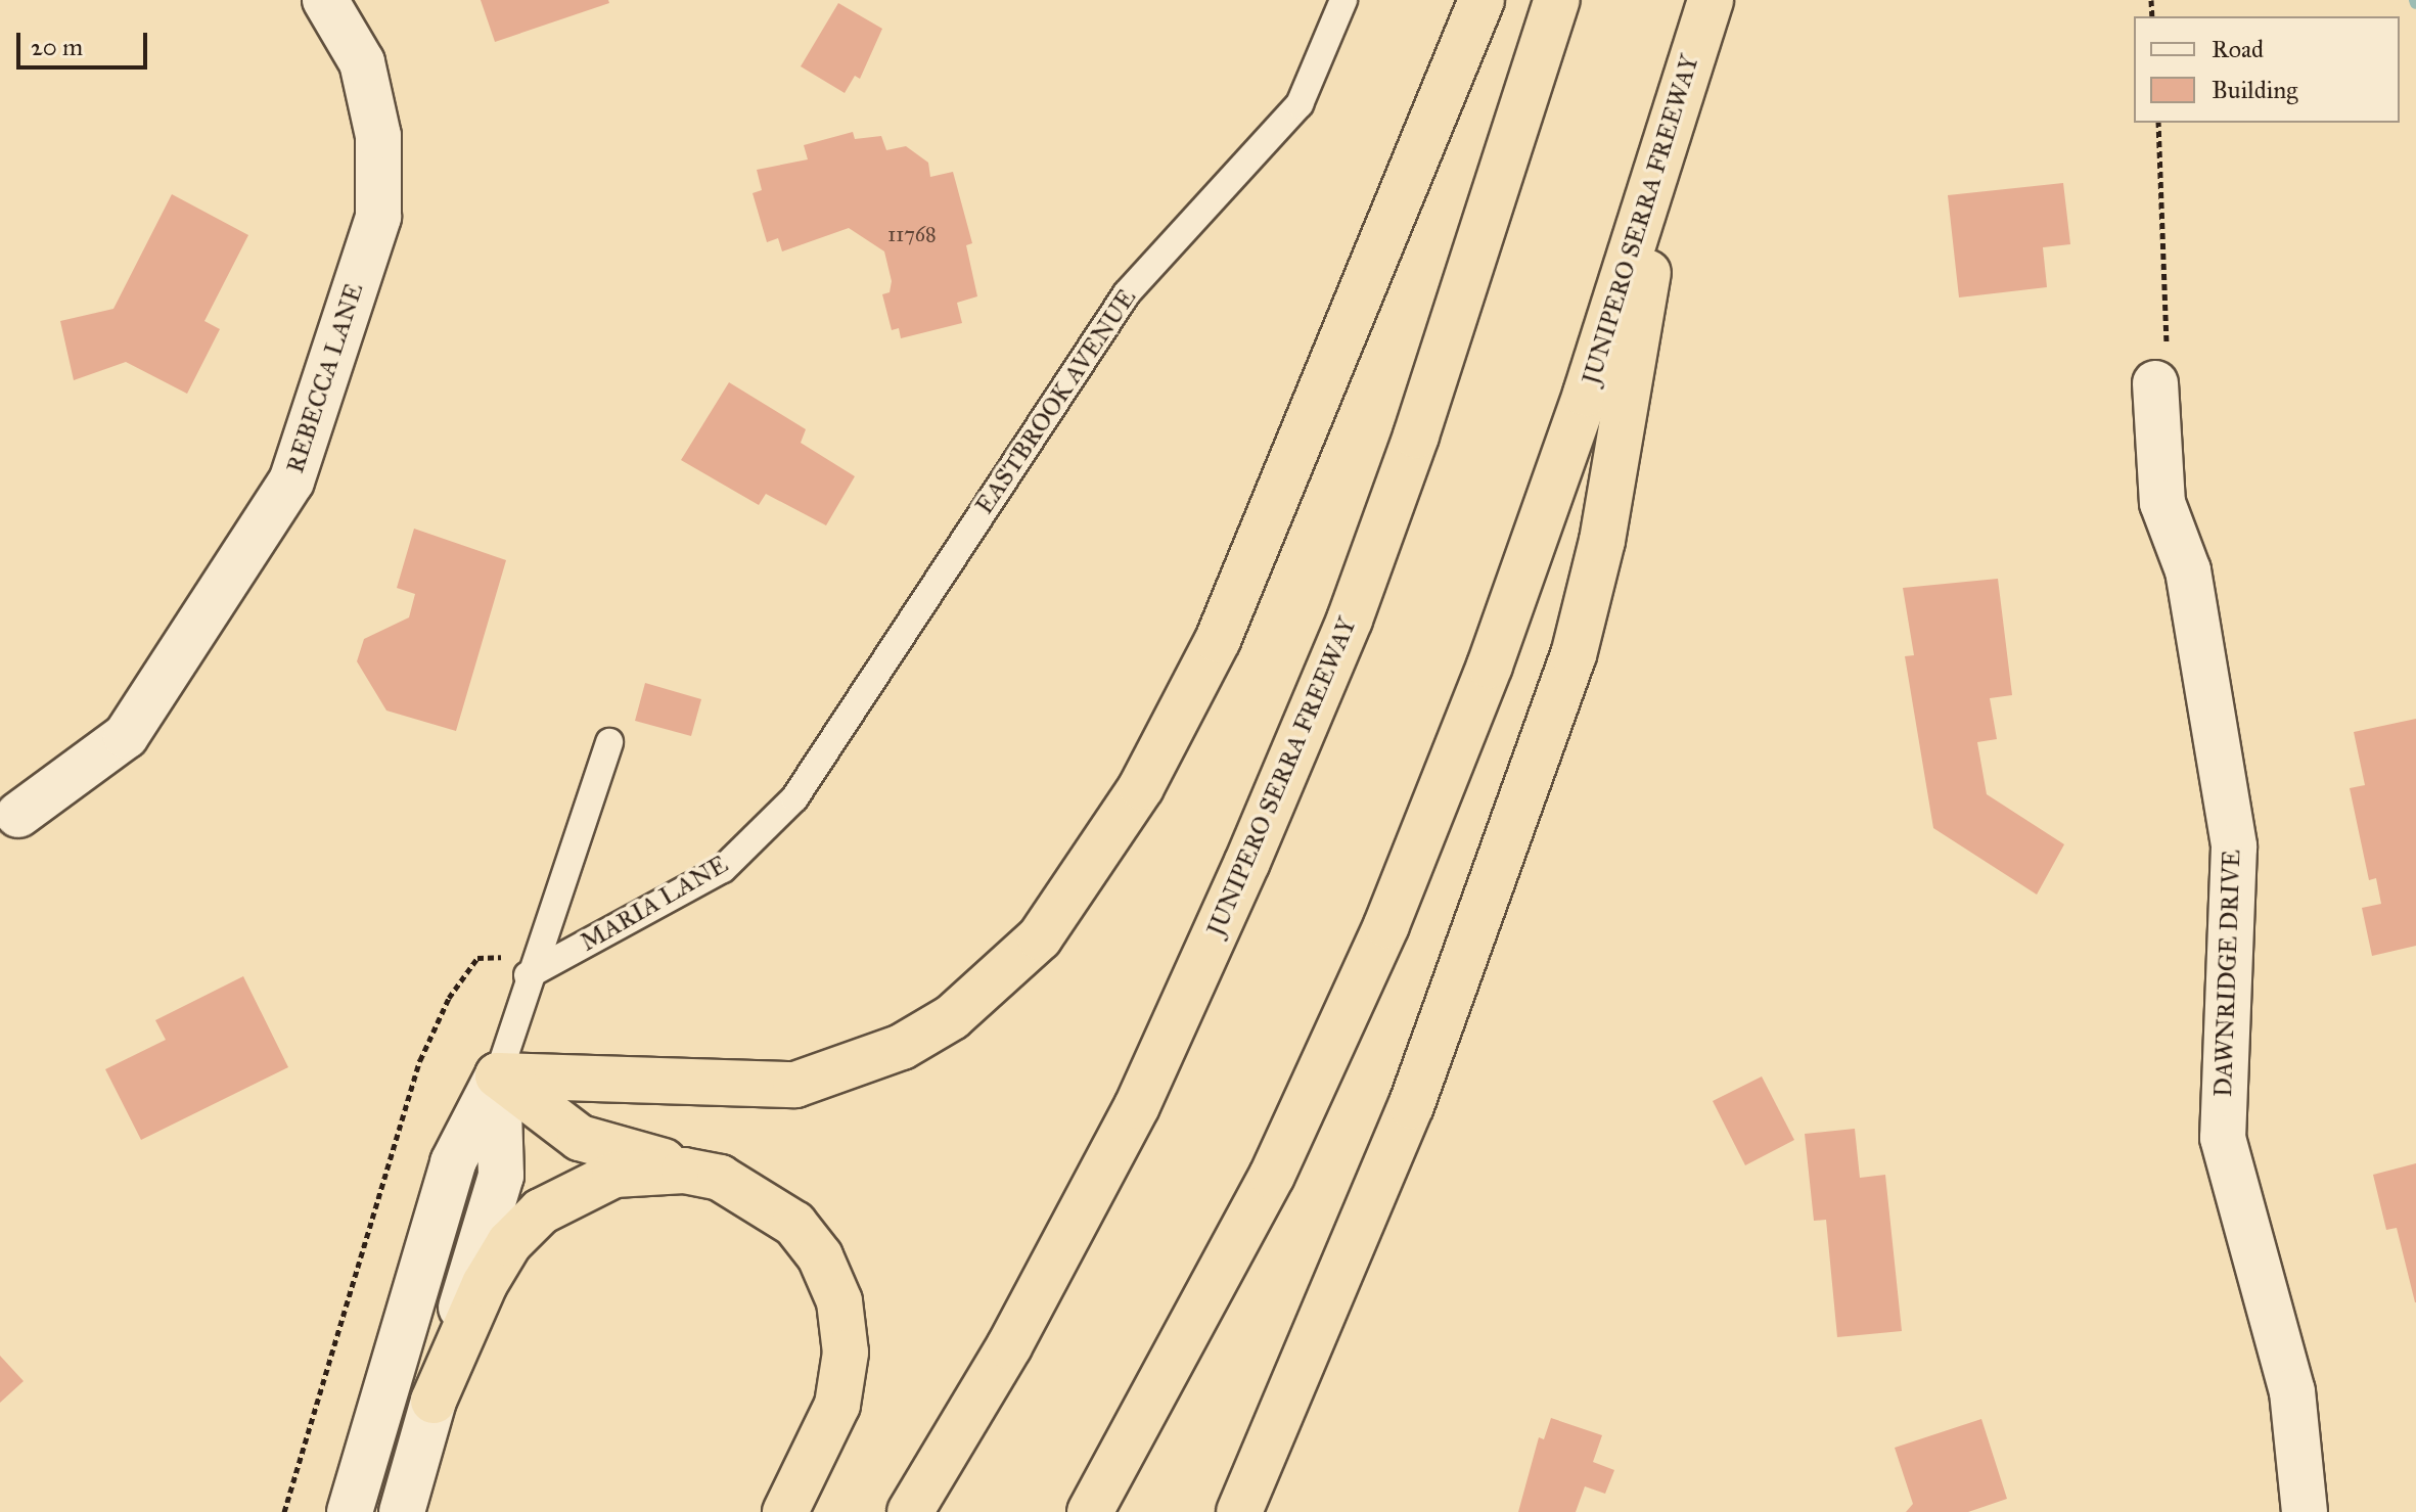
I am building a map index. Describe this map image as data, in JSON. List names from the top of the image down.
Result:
{
  "streets": {
    "highway": ["JUNIPERO SERRA FREEWAY"],
    "street": ["REBECCA LANE", "DAWNRIDGE DRIVE"],
    "lane": ["EASTBROOK AVENUE", "MARIA LANE"]
  },
  "crossings": [
    ["EASTBROOK AVENUE", "MARIA LANE"]
  ],
  "house_numbers": ["11768"],
  "legend": ["Road", "Building"],
  "scale_bar": "20 m"
}
